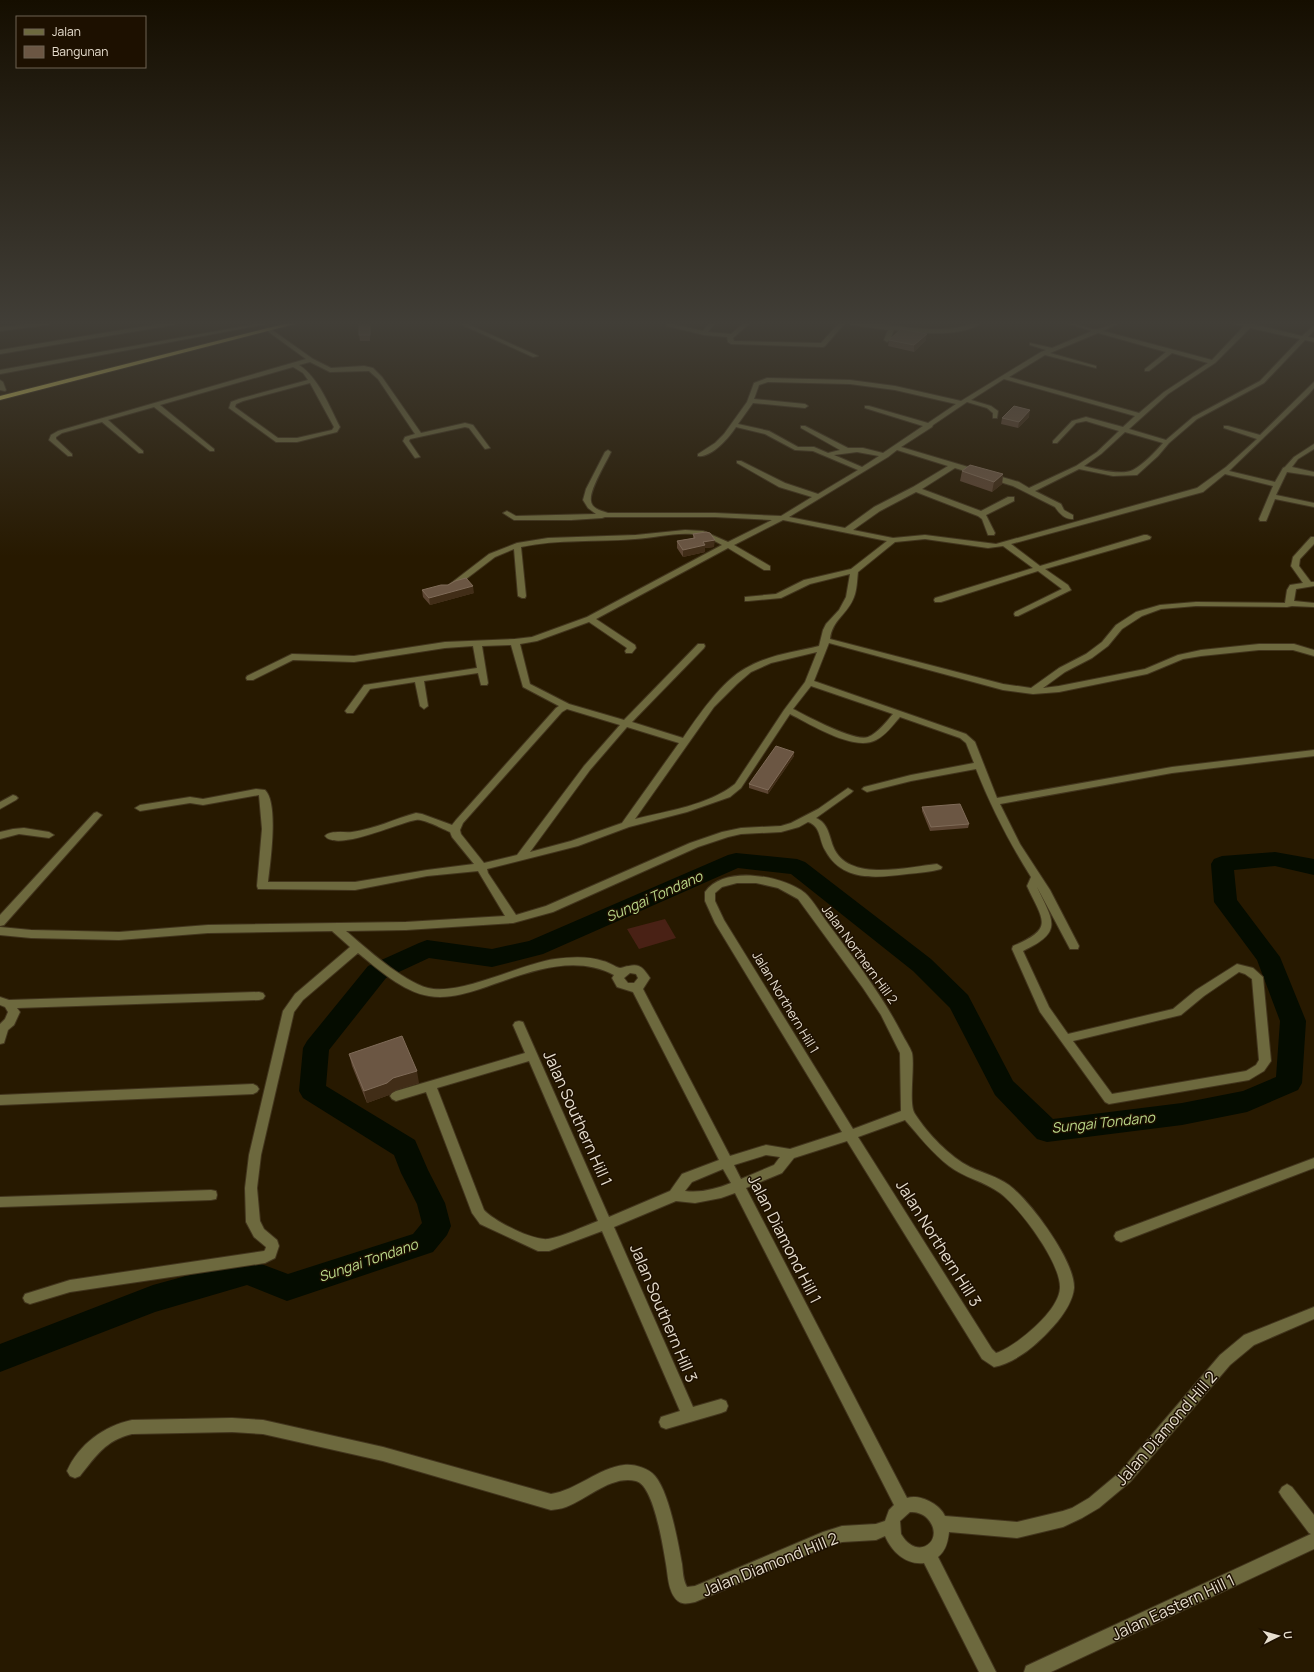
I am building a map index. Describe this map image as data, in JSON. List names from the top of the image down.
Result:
{
  "streets": {
    "street": [
      "Jalan Northern Hill 2",
      "Jalan Northern Hill 1",
      "Jalan Southern Hill 1",
      "Jalan Diamond Hill 1",
      "Jalan Northern Hill 3",
      "Jalan Southern Hill 3",
      "Jalan Diamond Hill 2",
      "Jalan Eastern Hill 1"
    ]
  },
  "crossings": [
    ["Jalan Northern Hill 2", "Jalan Northern Hill 1"],
    ["Jalan Northern Hill 2", "Jalan Northern Hill 3"],
    ["Jalan Northern Hill 1", "Jalan Northern Hill 3"],
    ["Jalan Southern Hill 1", "Jalan Southern Hill 3"],
    ["Jalan Diamond Hill 1", "Jalan Diamond Hill 2"]
  ],
  "water": ["Sungai Tondano"],
  "legend": ["Jalan", "Bangunan"],
  "north": "right"
}
